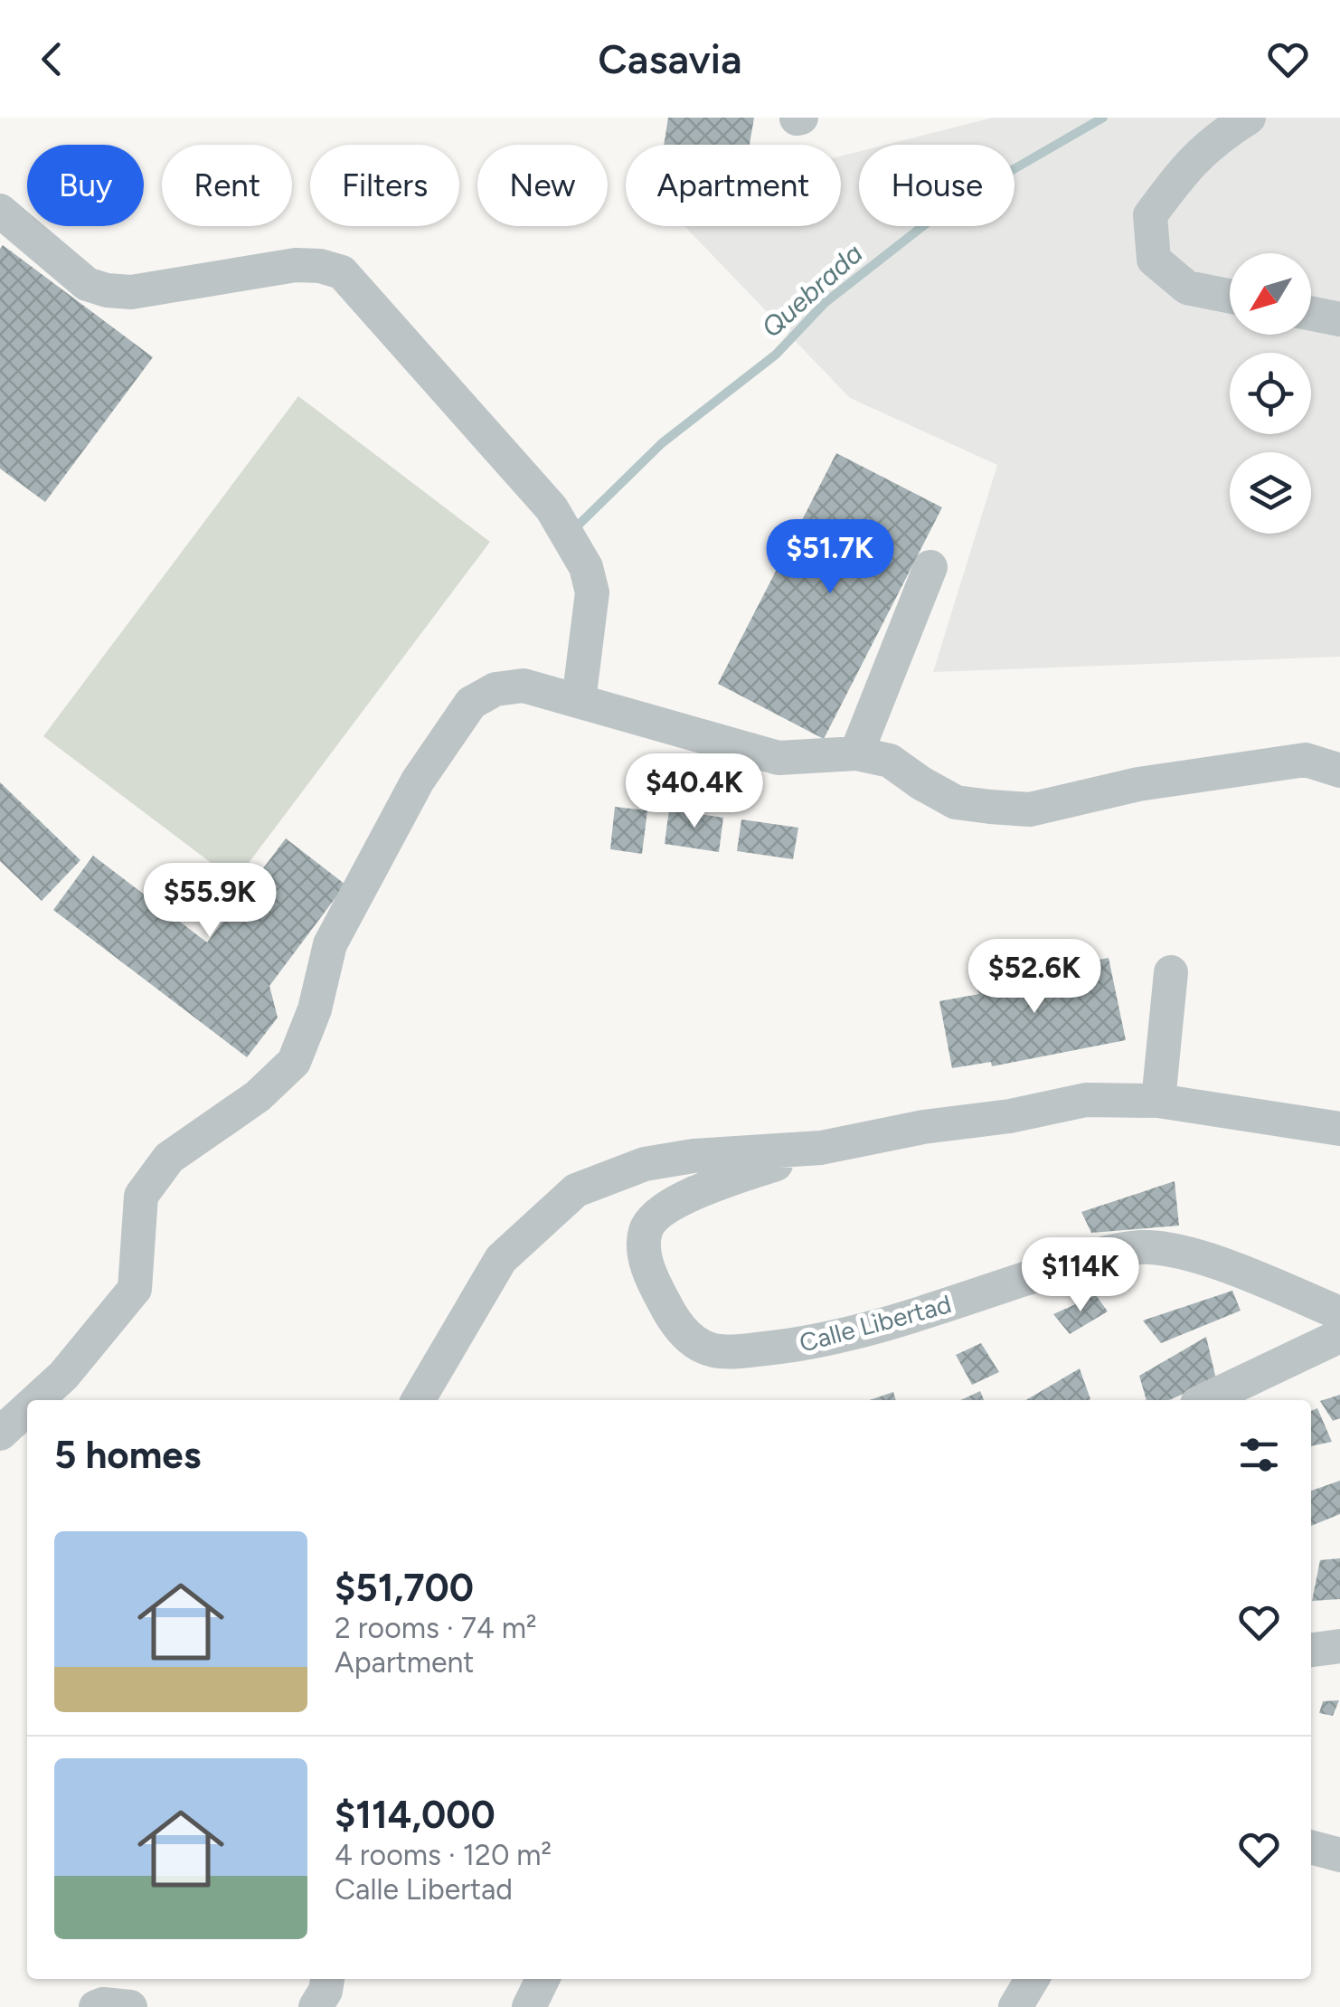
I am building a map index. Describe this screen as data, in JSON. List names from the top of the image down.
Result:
{
  "streets": {
    "street": ["Calle Libertad"]
  },
  "water": ["Quebrada"],
  "north": "bottom left",
  "page": {
    "header": "Casavia",
    "chip": [
      "Buy",
      "Rent",
      "Filters",
      "New",
      "Apartment",
      "House"
    ],
    "price": [
      "$51.7K",
      "$40.4K",
      "$55.9K",
      "$52.6K",
      "$114K"
    ],
    "heading": "5 homes",
    "list": [
      {
        "name": "$51,700",
        "note": "2 rooms · 74 m² · Apartment"
      },
      {
        "name": "$114,000",
        "note": "4 rooms · 120 m² · Calle Libertad"
      }
    ]
  }
}
